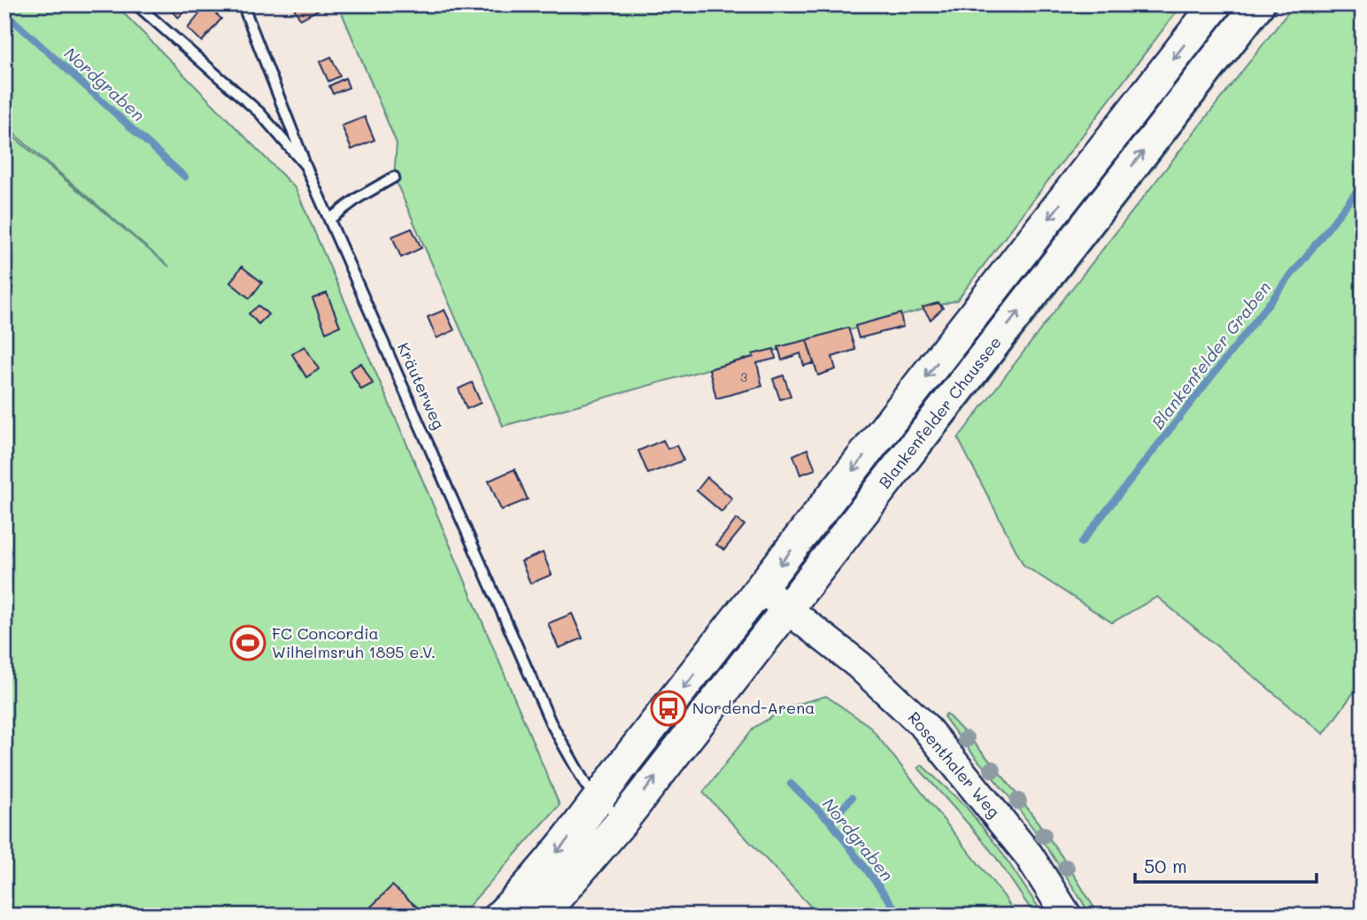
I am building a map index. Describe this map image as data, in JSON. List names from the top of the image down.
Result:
{
  "streets": {
    "main road": ["Blankenfelder Chaussee", "Rosenthaler Weg"],
    "lane": ["Kräuterweg"]
  },
  "crossings": [
    ["Kräuterweg", "Blankenfelder Chaussee"],
    ["Blankenfelder Chaussee", "Rosenthaler Weg"]
  ],
  "water": ["Nordgraben", "Blankenfelder Graben"],
  "places": {
    "sports": ["FC Concordia Wilhelmsruh 1895 e.V."],
    "bus stop": ["Nordend-Arena"]
  },
  "house_numbers": ["3"],
  "scale_bar": "50 m"
}
